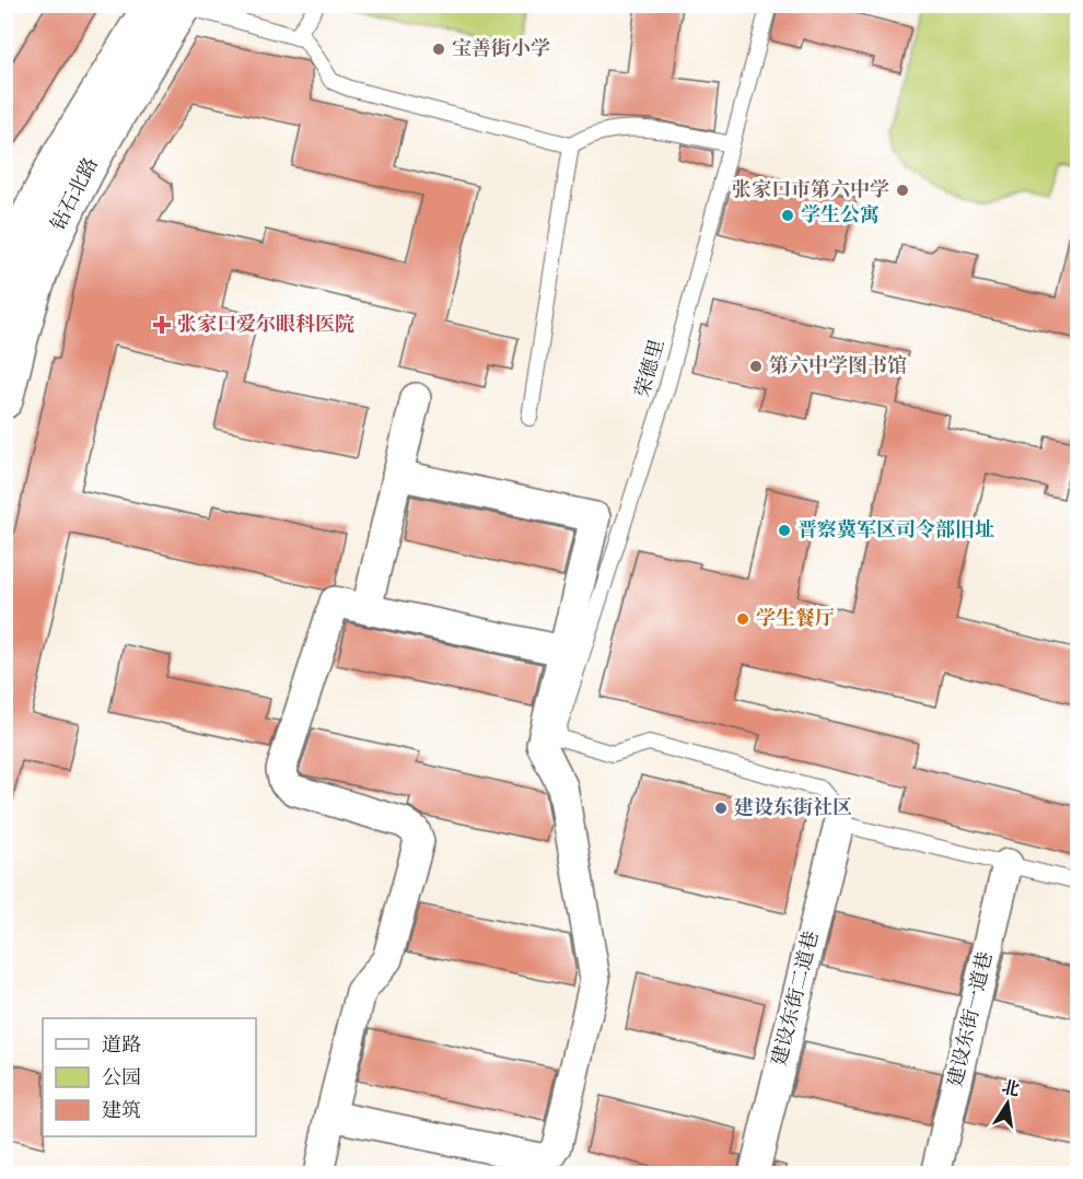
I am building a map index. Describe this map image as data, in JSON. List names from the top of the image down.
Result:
{
  "streets": {
    "main road": ["钻石北路"],
    "street": ["建设东街二道巷", "建设东街一道巷"],
    "lane": ["荣德里"]
  },
  "crossings": [
    ["荣德里", "建设东街二道巷"]
  ],
  "places": {
    "other": [
      "宝善街小学",
      "张家口市第六中学",
      "学生公寓",
      "第六中学图书馆",
      "晋察冀军区司令部旧址",
      "学生餐厅",
      "建设东街社区"
    ],
    "health": ["张家口爱尔眼科医院"]
  },
  "legend": ["道路", "公园", "建筑"],
  "north": "top"
}
